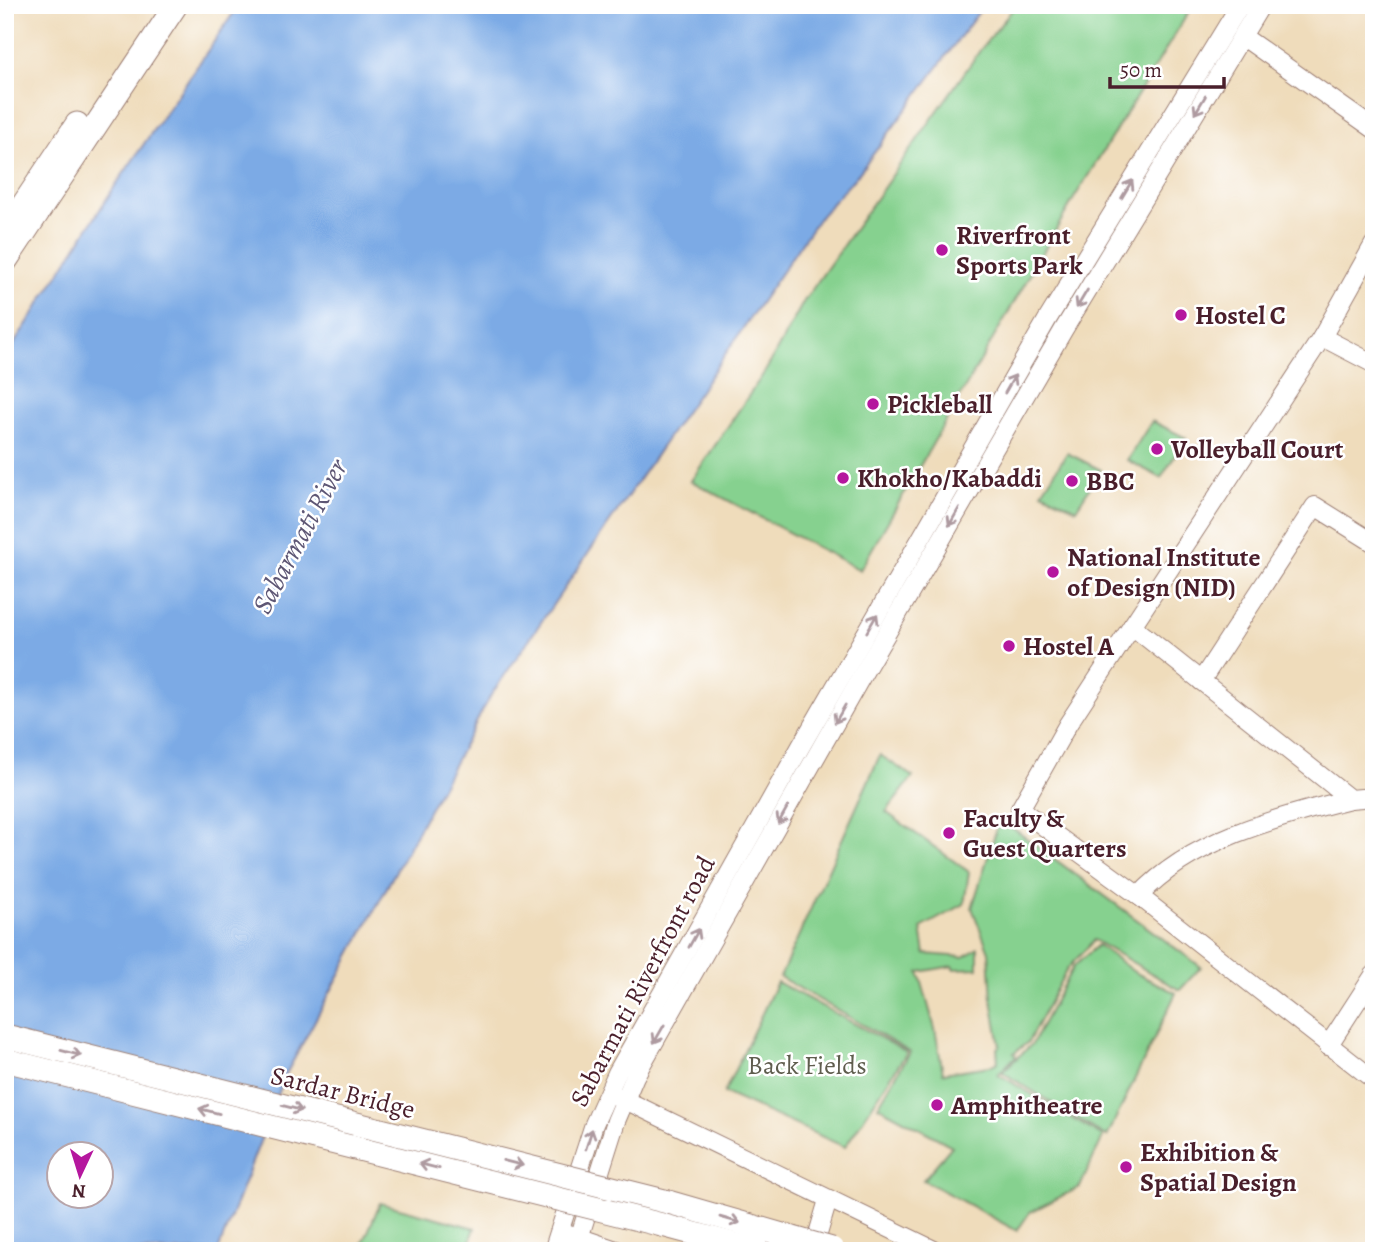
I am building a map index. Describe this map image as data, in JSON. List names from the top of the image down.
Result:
{
  "streets": {
    "main road": ["Sardar Bridge"],
    "street": ["Sabarmati Riverfront road"]
  },
  "water": ["Sabarmati River"],
  "parks": ["Back Fields"],
  "places": [
    "Riverfront Sports Park",
    "Hostel C",
    "Pickleball",
    "Volleyball Court",
    "Khokho/Kabaddi",
    "BBC",
    "National Institute of Design (NID)",
    "Hostel A",
    "Faculty & Guest Quarters",
    "Amphitheatre",
    "Exhibition & Spatial Design"
  ],
  "scale_bar": "50 m",
  "north": "bottom"
}
